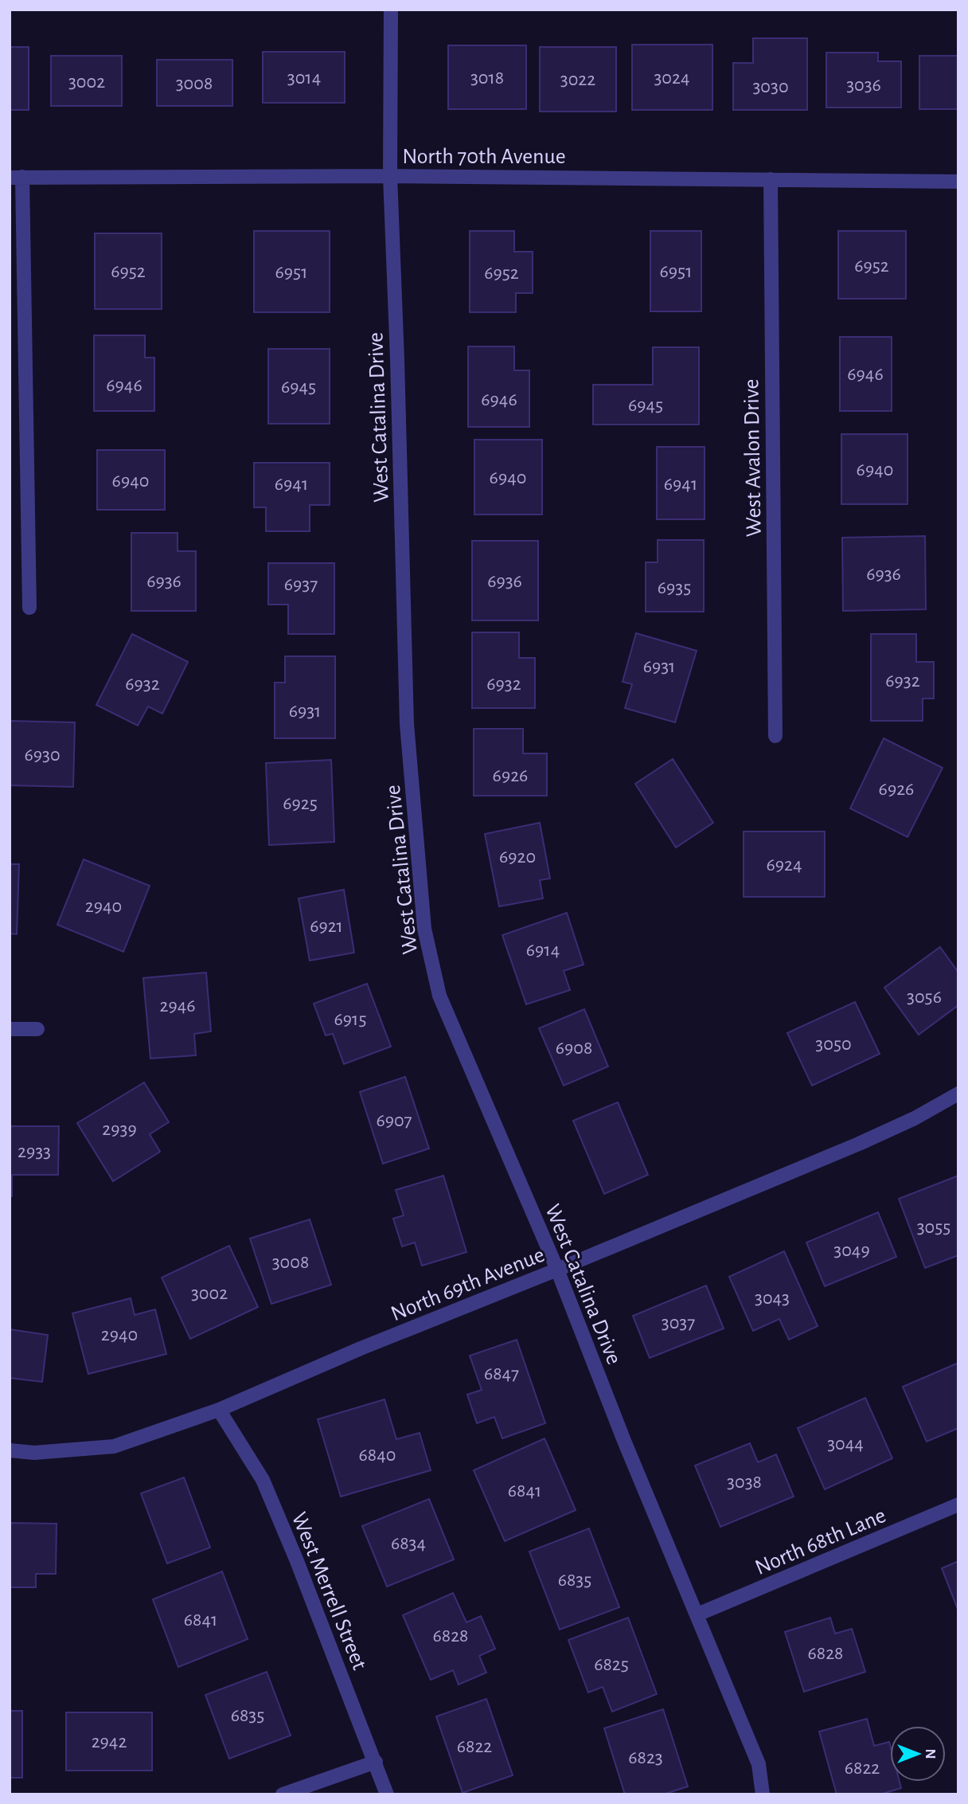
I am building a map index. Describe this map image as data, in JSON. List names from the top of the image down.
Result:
{
  "streets": {
    "street": [
      "North 70th Avenue",
      "West Catalina Drive",
      "West Avalon Drive",
      "North 69th Avenue",
      "North 68th Lane",
      "West Merrell Street"
    ]
  },
  "crossings": [
    ["North 70th Avenue", "West Catalina Drive"],
    ["North 70th Avenue", "West Avalon Drive"],
    ["West Catalina Drive", "North 69th Avenue"],
    ["West Catalina Drive", "North 68th Lane"],
    ["North 69th Avenue", "West Merrell Street"]
  ],
  "house_numbers": [
    "3014",
    "3018",
    "3024",
    "3022",
    "3002",
    "3008",
    "3036",
    "3030",
    "6952",
    "6952",
    "6951",
    "6951",
    "6952",
    "6946",
    "6946",
    "6945",
    "6946",
    "6945",
    "6940",
    "6940",
    "6940",
    "6941",
    "6941",
    "6936",
    "6936",
    "6936",
    "6937",
    "6935",
    "6931",
    "6932",
    "6932",
    "6932",
    "6931",
    "6930",
    "6926",
    "6926",
    "6925",
    "6920",
    "6924",
    "2940",
    "6921",
    "6914",
    "3056",
    "2946",
    "6915",
    "3050",
    "6908",
    "6907",
    "2939",
    "2933",
    "3055",
    "3049",
    "3008",
    "3002",
    "3043",
    "3037",
    "2940",
    "6847",
    "3044",
    "6840",
    "3038",
    "6841",
    "6834",
    "6835",
    "6841",
    "6828",
    "6828",
    "6825",
    "6835",
    "2942",
    "6822",
    "6823",
    "6822"
  ],
  "north": "right"
}
